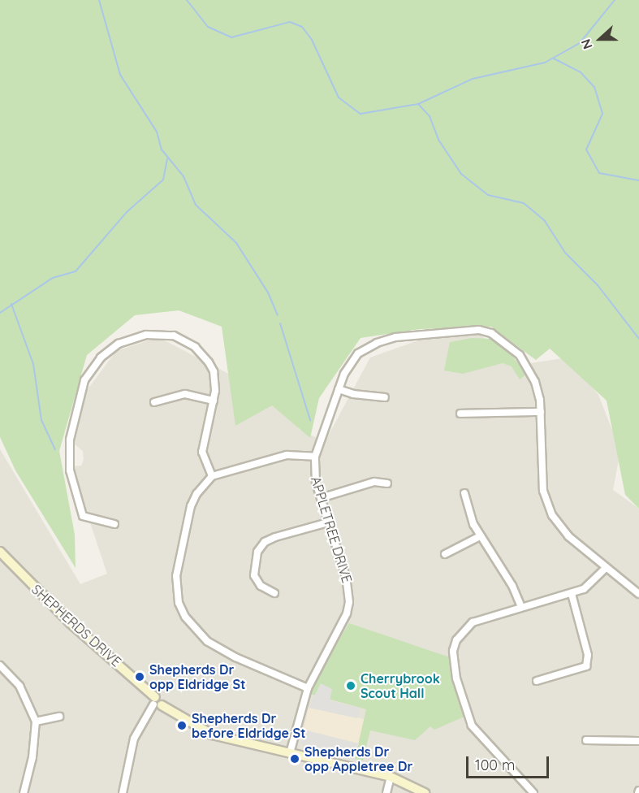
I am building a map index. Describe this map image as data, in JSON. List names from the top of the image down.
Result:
{
  "streets": {
    "main road": ["SHEPHERDS DRIVE"],
    "street": ["APPLETREE DRIVE"]
  },
  "crossings": [
    ["APPLETREE DRIVE", "SHEPHERDS DRIVE"]
  ],
  "places": [
    "Shepherds Dr opp Eldridge St",
    "Cherrybrook Scout Hall",
    "Shepherds Dr before Eldridge St",
    "Shepherds Dr opp Appletree Dr"
  ],
  "scale_bar": "100 m",
  "north": "left"
}
